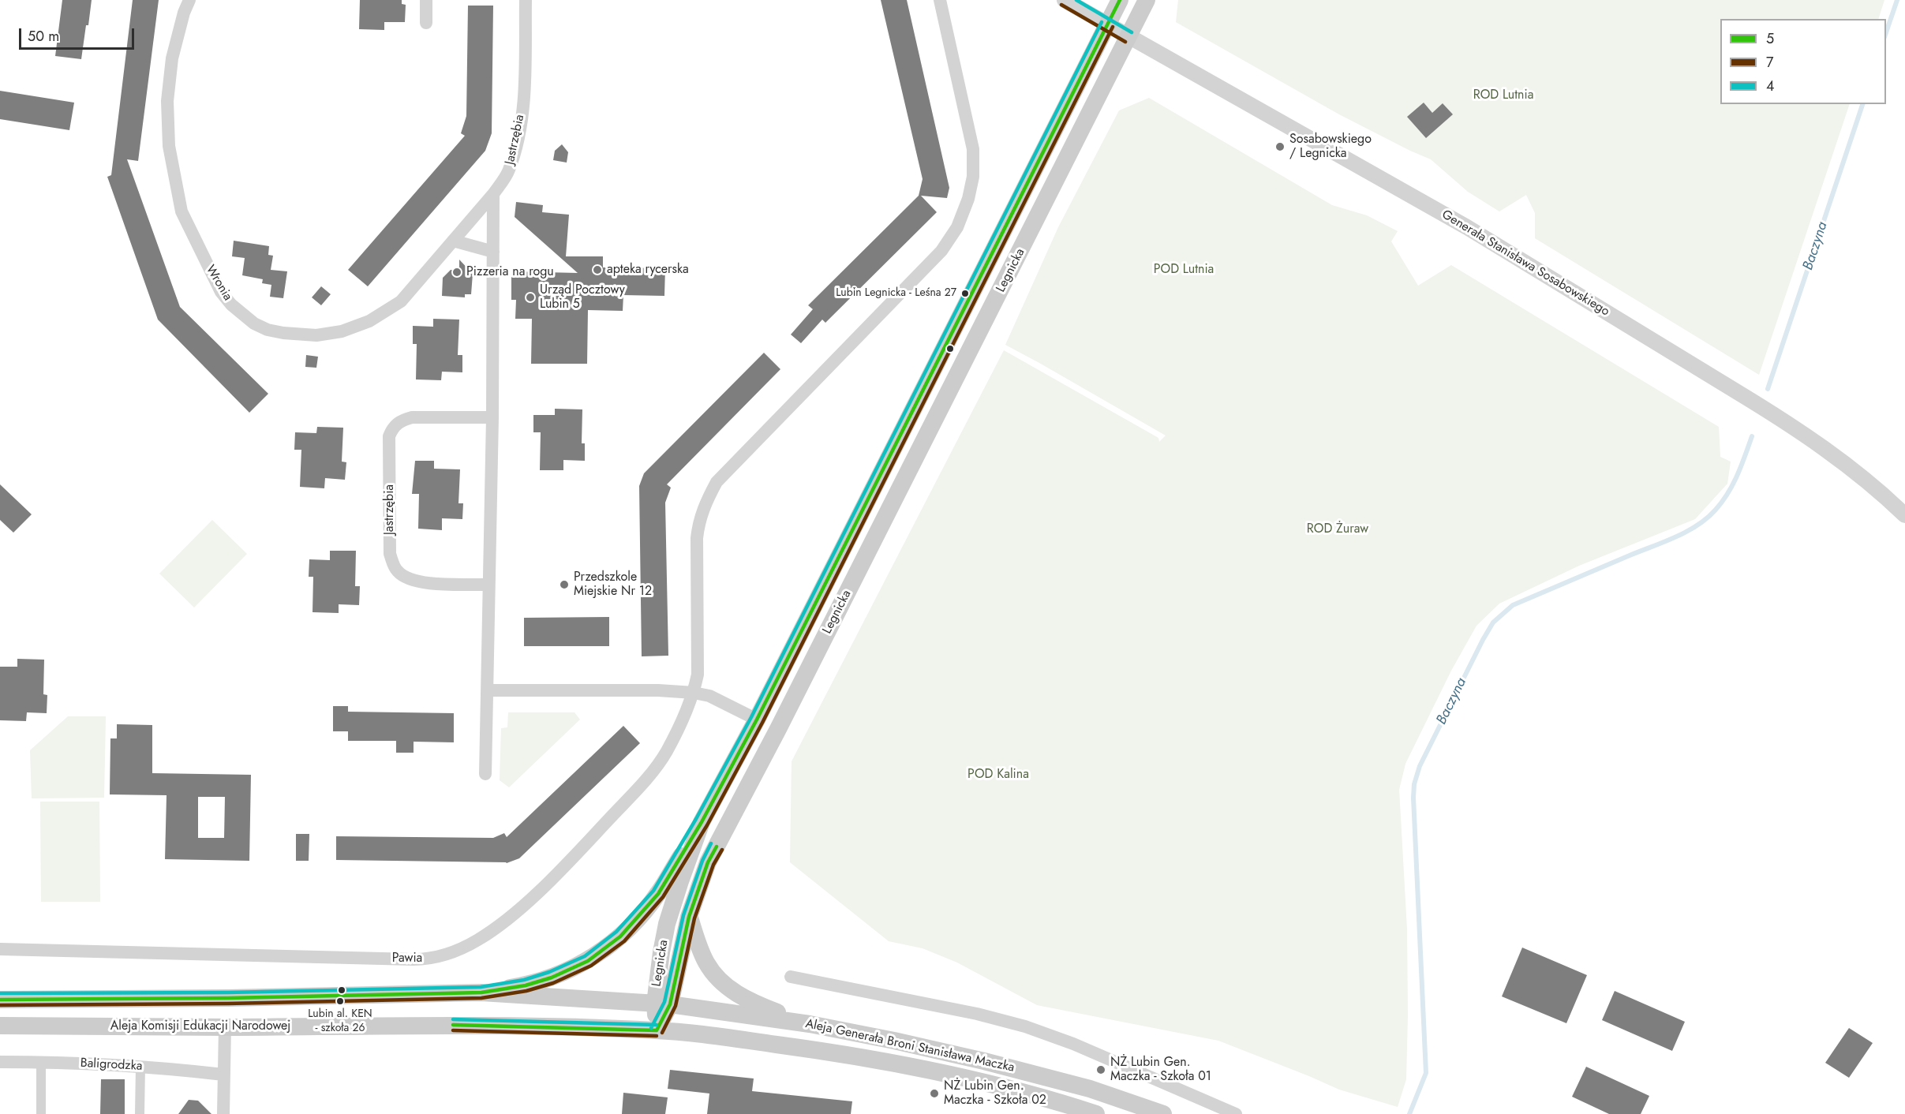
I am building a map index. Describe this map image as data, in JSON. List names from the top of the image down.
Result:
{
  "streets": {
    "main road": ["Legnicka", "Aleja Komisji Edukacji Narodowej", "Aleja Generała Broni Stanisława Maczka"],
    "street": [
      "Jastrzębia",
      "Generała Stanisława Sosabowskiego",
      "Wronia",
      "Pawia",
      "Baligrodzka"
    ]
  },
  "crossings": [
    ["Jastrzębia", "Wronia"],
    ["Generała Stanisława Sosabowskiego", "Legnicka"],
    ["Legnicka", "Aleja Komisji Edukacji Narodowej"],
    ["Legnicka", "Aleja Generała Broni Stanisława Maczka"],
    ["Aleja Komisji Edukacji Narodowej", "Aleja Generała Broni Stanisława Maczka"]
  ],
  "water": ["Baczyna"],
  "parks": [
    "ROD Lutnia",
    "POD Lutnia",
    "ROD Żuraw",
    "POD Kalina"
  ],
  "places": [
    "Sosabowskiego / Legnicka",
    "apteka rycerska",
    "Pizzeria na rogu",
    "Lubin Legnicka - Leśna 27",
    "Urząd Pocztowy Lubin 5",
    "Przedszkole Miejskie Nr 12",
    "Lubin al. KEN - szkoła 26",
    "NŻ Lubin Gen. Maczka - Szkoła 01",
    "NŻ Lubin Gen. Maczka - Szkoła 02"
  ],
  "lines": ["transit line 5", "transit line 4", "transit line 7"],
  "legend": ["5", "7", "4"],
  "scale_bar": "50 m"
}
